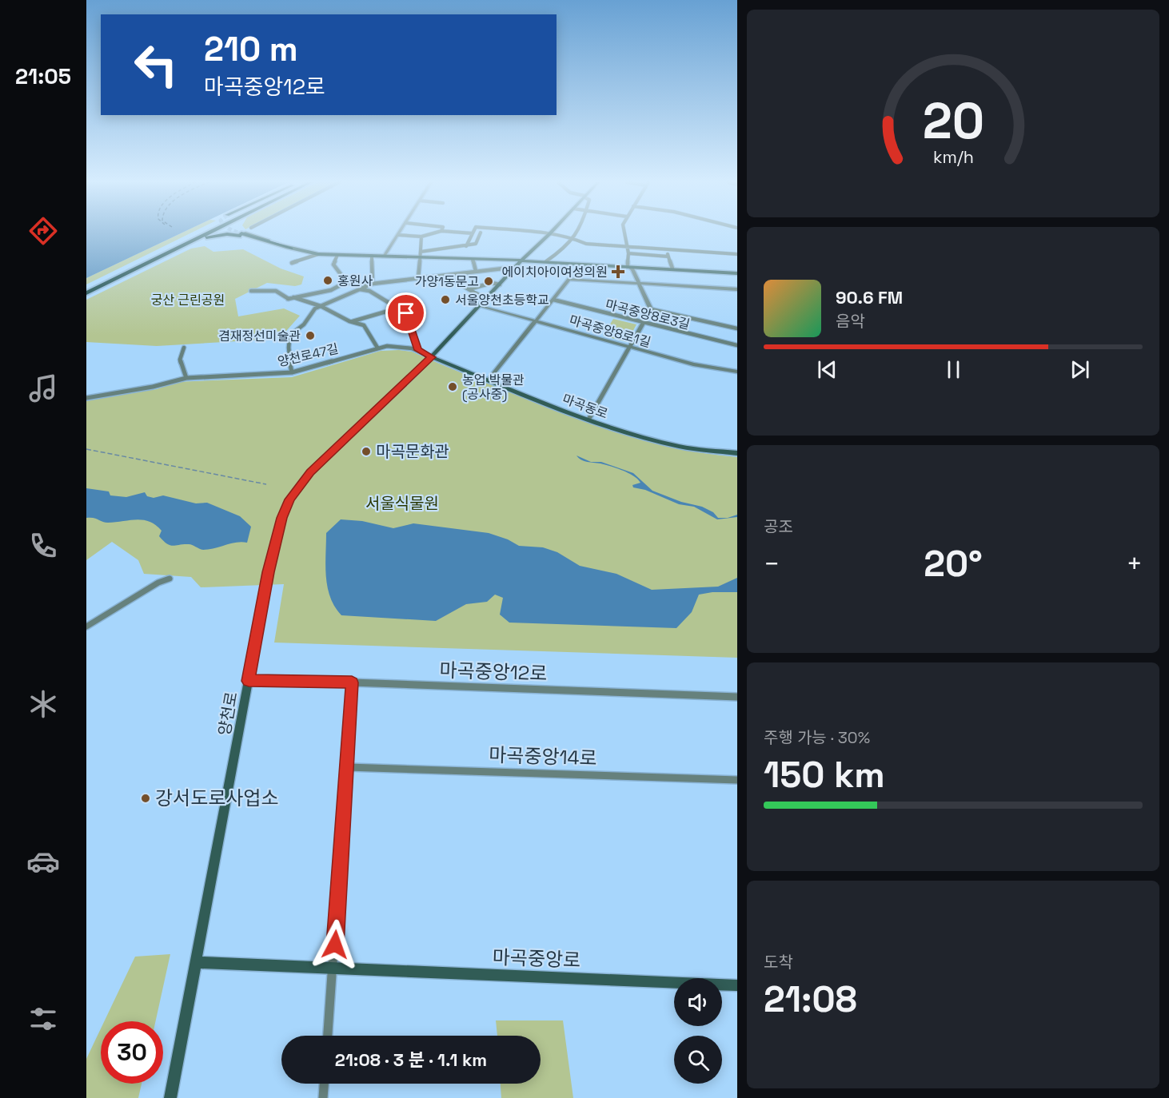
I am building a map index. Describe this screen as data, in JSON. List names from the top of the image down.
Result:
{
  "streets": {
    "main road": ["마곡동로", "양천로", "마곡중앙로"],
    "street": [
      "마곡중앙8로3길",
      "마곡중앙8로1길",
      "양천로47길",
      "마곡중앙12로",
      "마곡중앙14로"
    ]
  },
  "crossings": [
    ["마곡중앙8로1길", "양천로"],
    ["양천로47길", "마곡동로"],
    ["양천로47길", "양천로"],
    ["마곡동로", "양천로"],
    ["마곡중앙12로", "양천로"],
    ["양천로", "마곡중앙로"]
  ],
  "parks": ["궁산 근린공원", "서울식물원"],
  "places": {
    "health": ["에이치아이여성의원"],
    "other": [
      "홍원사",
      "가양1동문고",
      "서울양천초등학교",
      "겸재정선미술관",
      "농업 박물관 (공사중)",
      "마곡문화관",
      "강서도로사업소"
    ]
  },
  "page": {
    "tabs": "21:05",
    "turn": ["210 m", "마곡중앙12로"],
    "song": ["90.6 FM", "음악"],
    "tile": [
      "공조",
      ["주행 가능 · 30%", "150 km"],
      ["도착", "21:08"]
    ],
    "heat": ["−", "20°", "+"],
    "limit": "30",
    "trip": "21:08 · 3 분 · 1.1 km",
    "gauge": ["20", "km/h"]
  }
}
